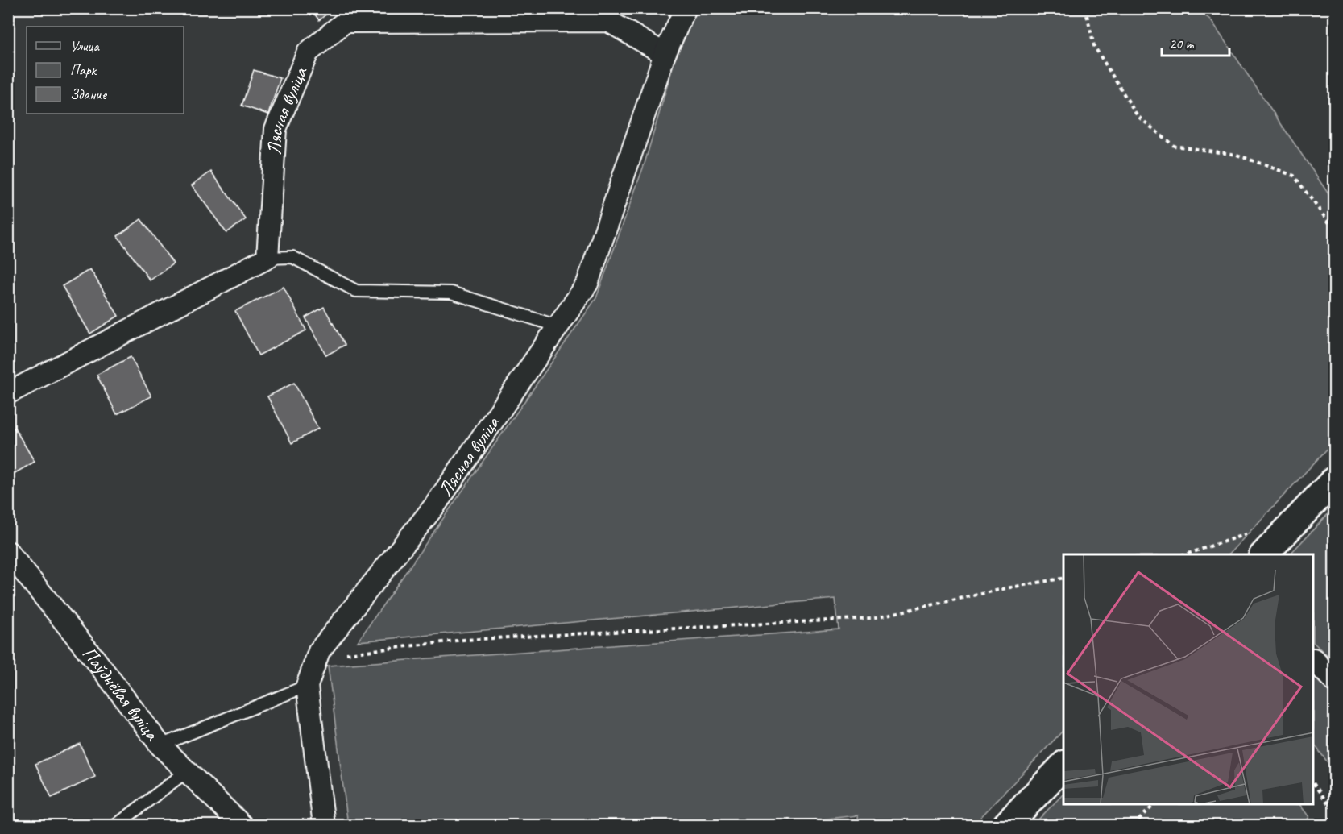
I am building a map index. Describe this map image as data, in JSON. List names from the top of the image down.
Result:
{
  "streets": {
    "street": ["Лясная вуліца", "Паўднёвая вуліца"]
  },
  "legend": ["Улица", "Парк", "Здание"],
  "scale_bar": "20 m"
}
